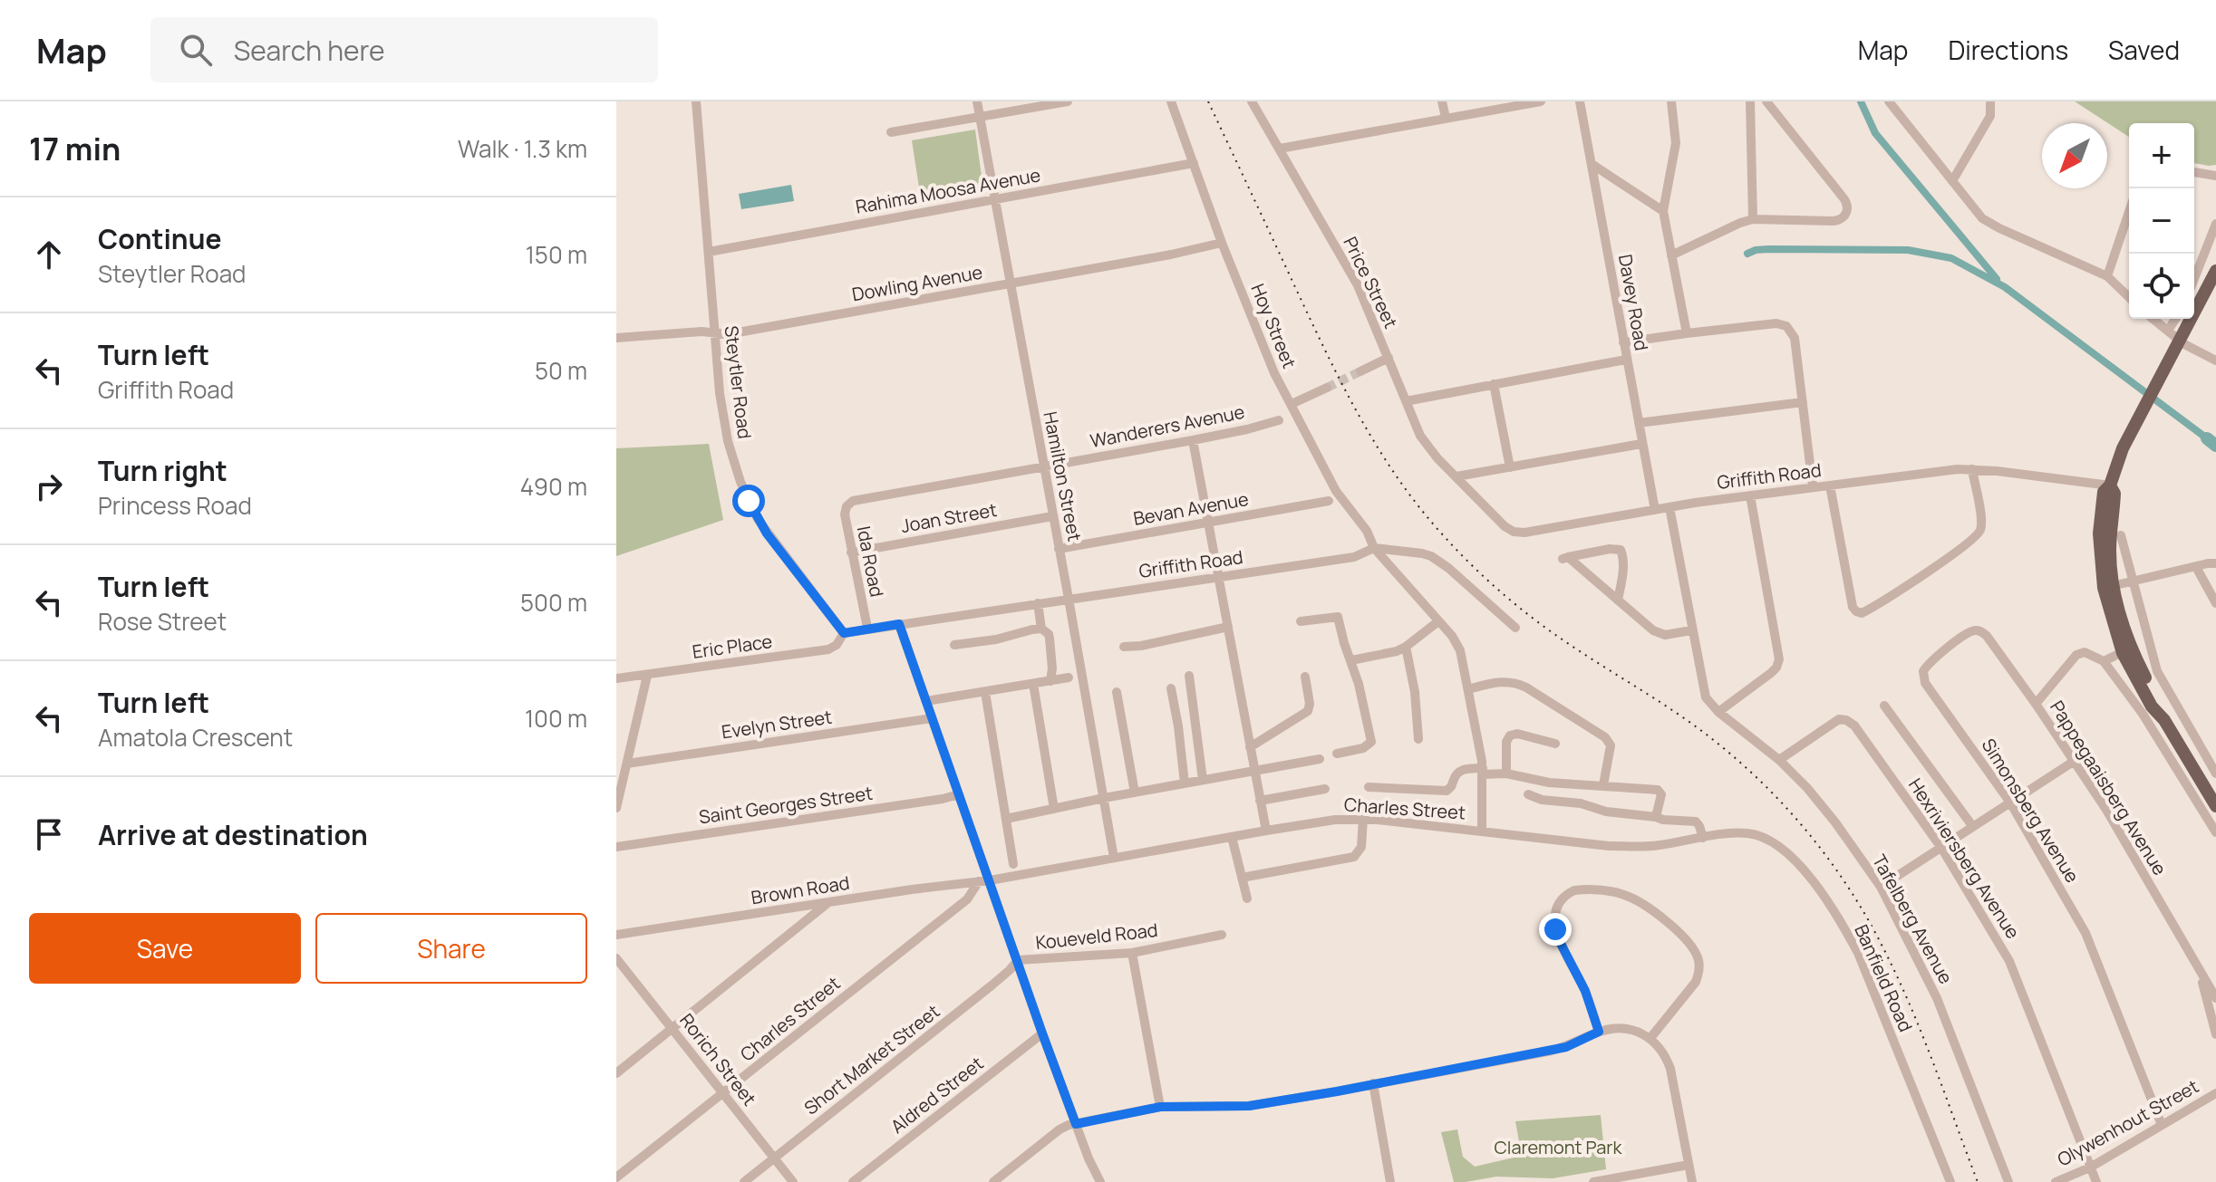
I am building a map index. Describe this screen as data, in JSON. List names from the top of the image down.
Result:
{
  "streets": {
    "street": [
      "Rahima Moosa Avenue",
      "Price Street",
      "Dowling Avenue",
      "Davey Road",
      "Hoy Street",
      "Steytler Road",
      "Wanderers Avenue",
      "Hamilton Street",
      "Griffith Road",
      "Bevan Avenue",
      "Joan Street",
      "Ida Road",
      "Eric Place",
      "Evelyn Street",
      "Pappegaaisberg Avenue",
      "Saint Georges Street",
      "Charles Street",
      "Simonsberg Avenue",
      "Hexriviersberg Avenue",
      "Brown Road",
      "Tafelberg Avenue",
      "Koueveld Road",
      "Banfield Road",
      "Rorich Street",
      "Short Market Street",
      "Aldred Street",
      "Olywenhout Street"
    ]
  },
  "crossings": [
    ["Rahima Moosa Avenue", "Hoy Street"],
    ["Rahima Moosa Avenue", "Steytler Road"],
    ["Rahima Moosa Avenue", "Hamilton Street"],
    ["Price Street", "Griffith Road"],
    ["Dowling Avenue", "Hoy Street"],
    ["Dowling Avenue", "Steytler Road"],
    ["Dowling Avenue", "Hamilton Street"],
    ["Davey Road", "Griffith Road"],
    ["Hoy Street", "Griffith Road"],
    ["Hoy Street", "Charles Street"],
    ["Steytler Road", "Griffith Road"],
    ["Steytler Road", "Eric Place"],
    ["Wanderers Avenue", "Hamilton Street"],
    ["Wanderers Avenue", "Ida Road"],
    ["Hamilton Street", "Griffith Road"],
    ["Hamilton Street", "Bevan Avenue"],
    ["Hamilton Street", "Joan Street"],
    ["Hamilton Street", "Charles Street"],
    ["Griffith Road", "Ida Road"],
    ["Griffith Road", "Eric Place"],
    ["Griffith Road", "Tafelberg Avenue"],
    ["Joan Street", "Ida Road"],
    ["Pappegaaisberg Avenue", "Simonsberg Avenue"],
    ["Charles Street", "Brown Road"],
    ["Charles Street", "Banfield Road"],
    ["Charles Street", "Rorich Street"],
    ["Simonsberg Avenue", "Olywenhout Street"],
    ["Hexriviersberg Avenue", "Tafelberg Avenue"],
    ["Hexriviersberg Avenue", "Olywenhout Street"],
    ["Koueveld Road", "Short Market Street"],
    ["Rorich Street", "Short Market Street"]
  ],
  "parks": ["Claremont Park"],
  "north": "bottom left",
  "page": {
    "header": "Map",
    "search": "Search here",
    "nav": ["Map", "Directions", "Saved"],
    "heading": ["17 min", "Walk · 1.3 km"],
    "map_buttons": ["+", "−"],
    "list": [
      ["Continue", "Steytler Road", "150 m"],
      ["Turn left", "Griffith Road", "50 m"],
      ["Turn right", "Princess Road", "490 m"],
      ["Turn left", "Rose Street", "500 m"],
      ["Turn left", "Amatola Crescent", "100 m"],
      "Arrive at destination"
    ],
    "buttons": ["Save", "Share"]
  }
}
